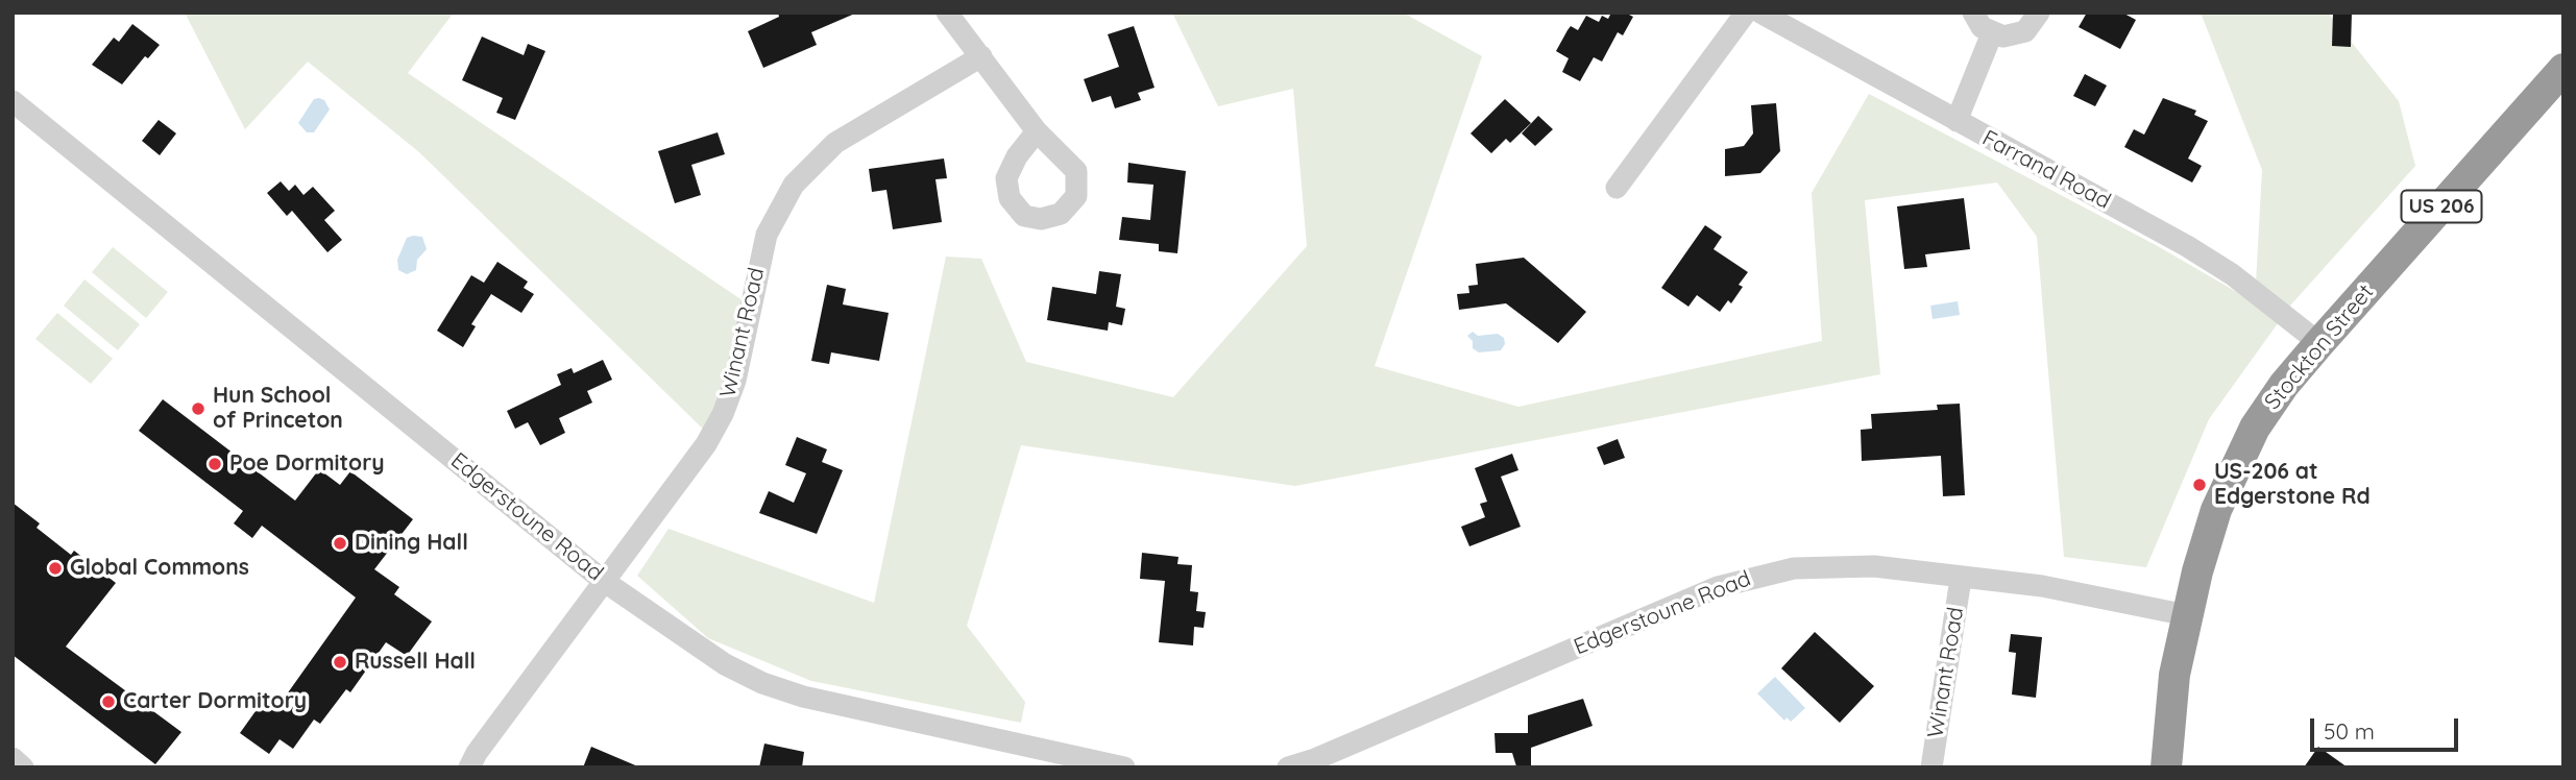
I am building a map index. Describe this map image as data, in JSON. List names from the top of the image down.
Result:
{
  "streets": {
    "highway": ["US 206", "Stockton Street"],
    "street": ["Farrand Road", "Winant Road", "Edgerstoune Road"]
  },
  "crossings": [
    ["Farrand Road", "Stockton Street"],
    ["Winant Road", "Edgerstoune Road"],
    ["Stockton Street", "Edgerstoune Road"]
  ],
  "places": [
    "Hun School of Princeton",
    "Poe Dormitory",
    "US-206 at Edgerstone Rd",
    "Dining Hall",
    "Global Commons",
    "Russell Hall",
    "Carter Dormitory"
  ],
  "scale_bar": "50 m"
}
